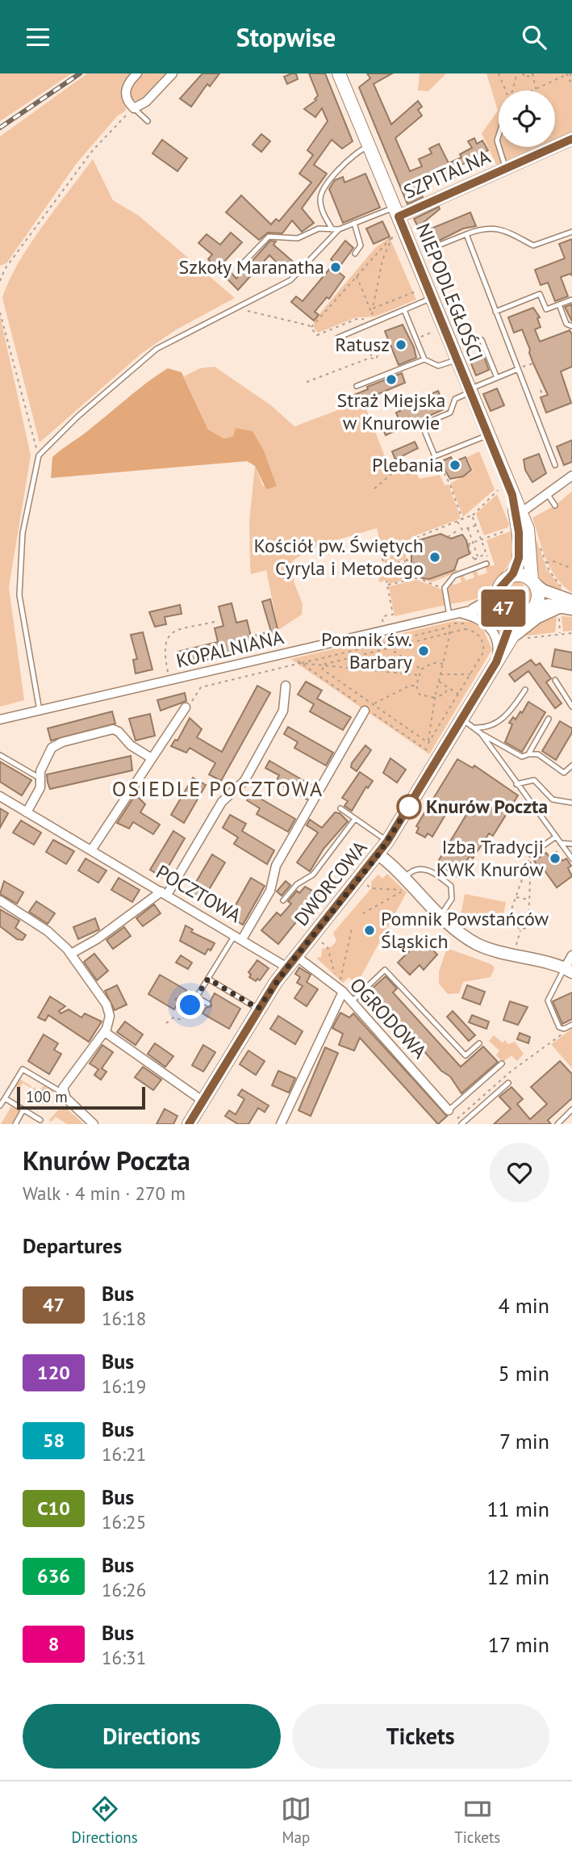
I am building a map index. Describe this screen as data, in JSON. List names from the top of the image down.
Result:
{
  "streets": {
    "main road": ["NIEPODLEGŁOŚCI", "DWORCOWA"],
    "street": [
      "SZPITALNA",
      "KOPALNIANA",
      "POCZTOWA",
      "OGRODOWA"
    ]
  },
  "crossings": [
    ["SZPITALNA", "NIEPODLEGŁOŚCI"],
    ["NIEPODLEGŁOŚCI", "KOPALNIANA"],
    ["NIEPODLEGŁOŚCI", "DWORCOWA"],
    ["KOPALNIANA", "DWORCOWA"],
    ["DWORCOWA", "POCZTOWA"],
    ["DWORCOWA", "OGRODOWA"]
  ],
  "districts": ["OSIEDLE POCZTOWA"],
  "places": [
    "Szkoły Maranatha",
    "Ratusz",
    "Straż Miejska w Knurowie",
    "Plebania",
    "Kościół pw. Świętych Cyryla i Metodego",
    "Pomnik św. Barbary",
    "Knurów Poczta",
    "Izba Tradycji KWK Knurów",
    "Pomnik Powstańców Śląskich"
  ],
  "lines": ["bus line 47"],
  "scale_bar": "100 m",
  "page": {
    "header": "Stopwise",
    "on_map": "47",
    "scale": "100 m",
    "heading": [
      ["Knurów Poczta", "Walk · 4 min · 270 m"],
      "Departures"
    ],
    "list": [
      {
        "mark": "47",
        "name": "Bus",
        "note": "16:18",
        "value": "4 min"
      },
      {
        "mark": "120",
        "name": "Bus",
        "note": "16:19",
        "value": "5 min"
      },
      {
        "mark": "58",
        "name": "Bus",
        "note": "16:21",
        "value": "7 min"
      },
      {
        "mark": "C10",
        "name": "Bus",
        "note": "16:25",
        "value": "11 min"
      },
      {
        "mark": "636",
        "name": "Bus",
        "note": "16:26",
        "value": "12 min"
      },
      {
        "mark": "8",
        "name": "Bus",
        "note": "16:31",
        "value": "17 min"
      }
    ],
    "buttons": ["Directions", "Tickets"],
    "tabs": ["Directions", "Map", "Tickets"]
  }
}
